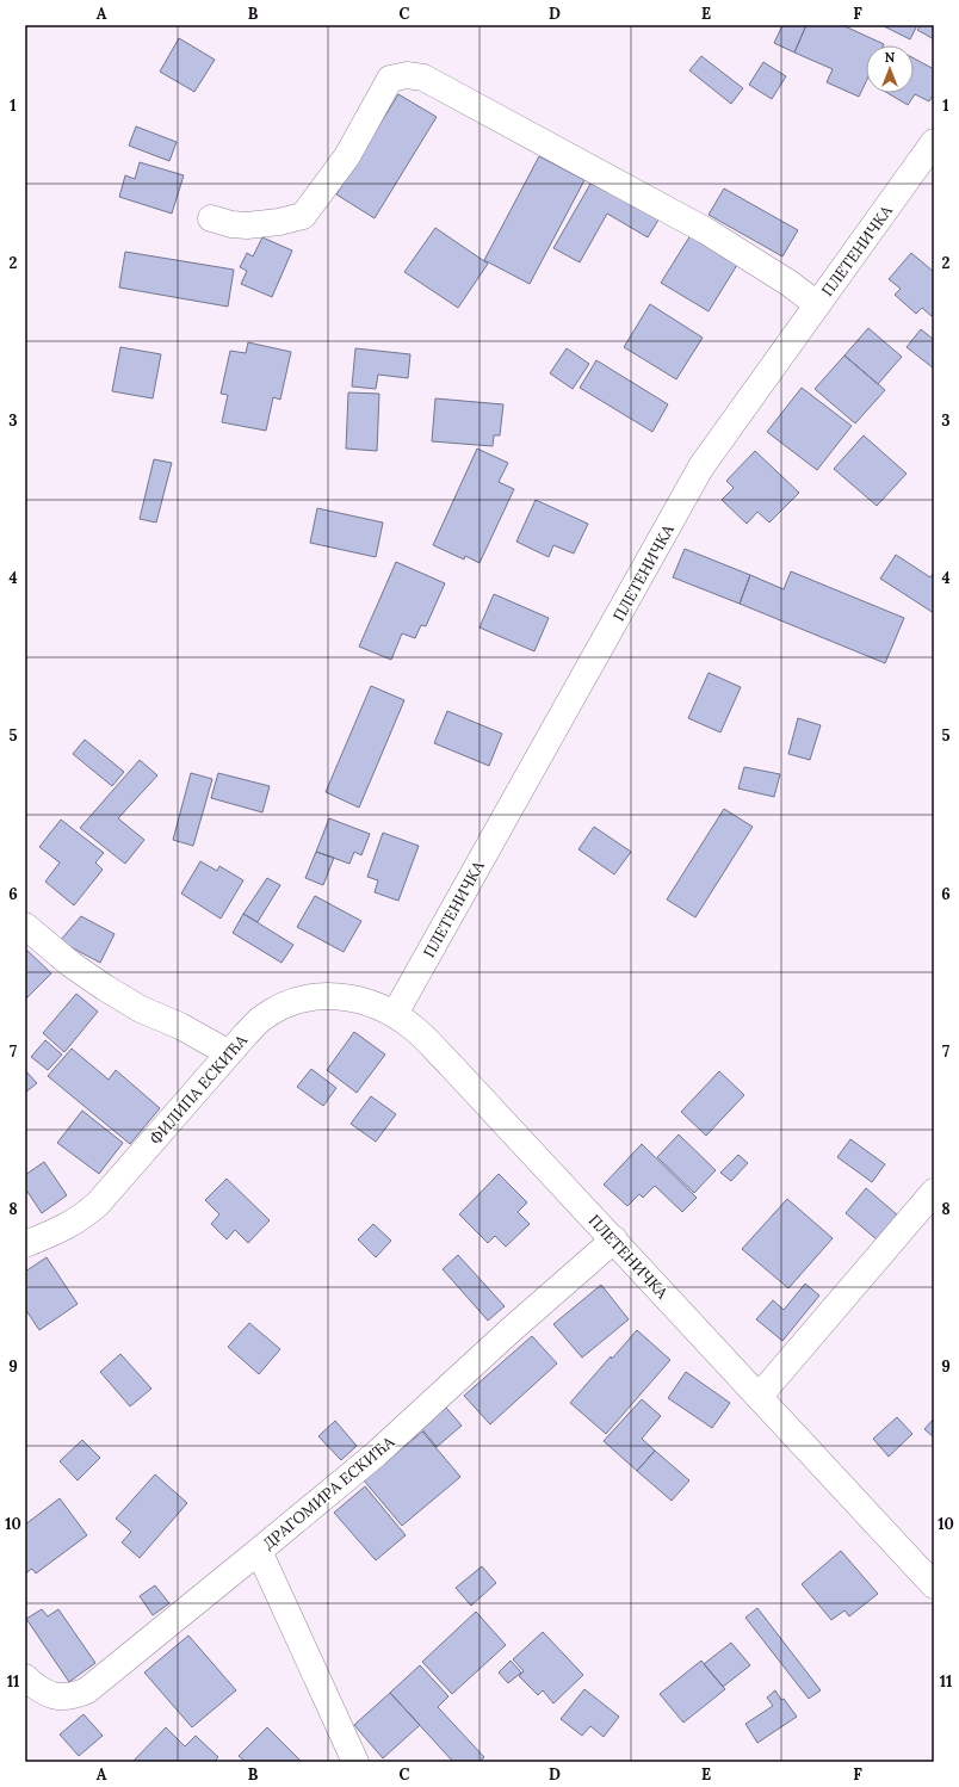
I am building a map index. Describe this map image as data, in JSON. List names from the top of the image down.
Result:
{
  "streets": {
    "street": ["ПЛЕТЕНИЧКА", "ФИЛИПА ЕСКИЋА", "ДРАГОМИРА ЕСКИЋА"]
  },
  "crossings": [
    ["ПЛЕТЕНИЧКА", "ФИЛИПА ЕСКИЋА"],
    ["ПЛЕТЕНИЧКА", "ДРАГОМИРА ЕСКИЋА"]
  ],
  "north": "top",
  "grid": {
    "columns": [
      "A",
      "B",
      "C",
      "D",
      "E",
      "F"
    ],
    "rows": [
      "1",
      "2",
      "3",
      "4",
      "5",
      "6",
      "7",
      "8",
      "9",
      "10",
      "11"
    ]
  }
}
